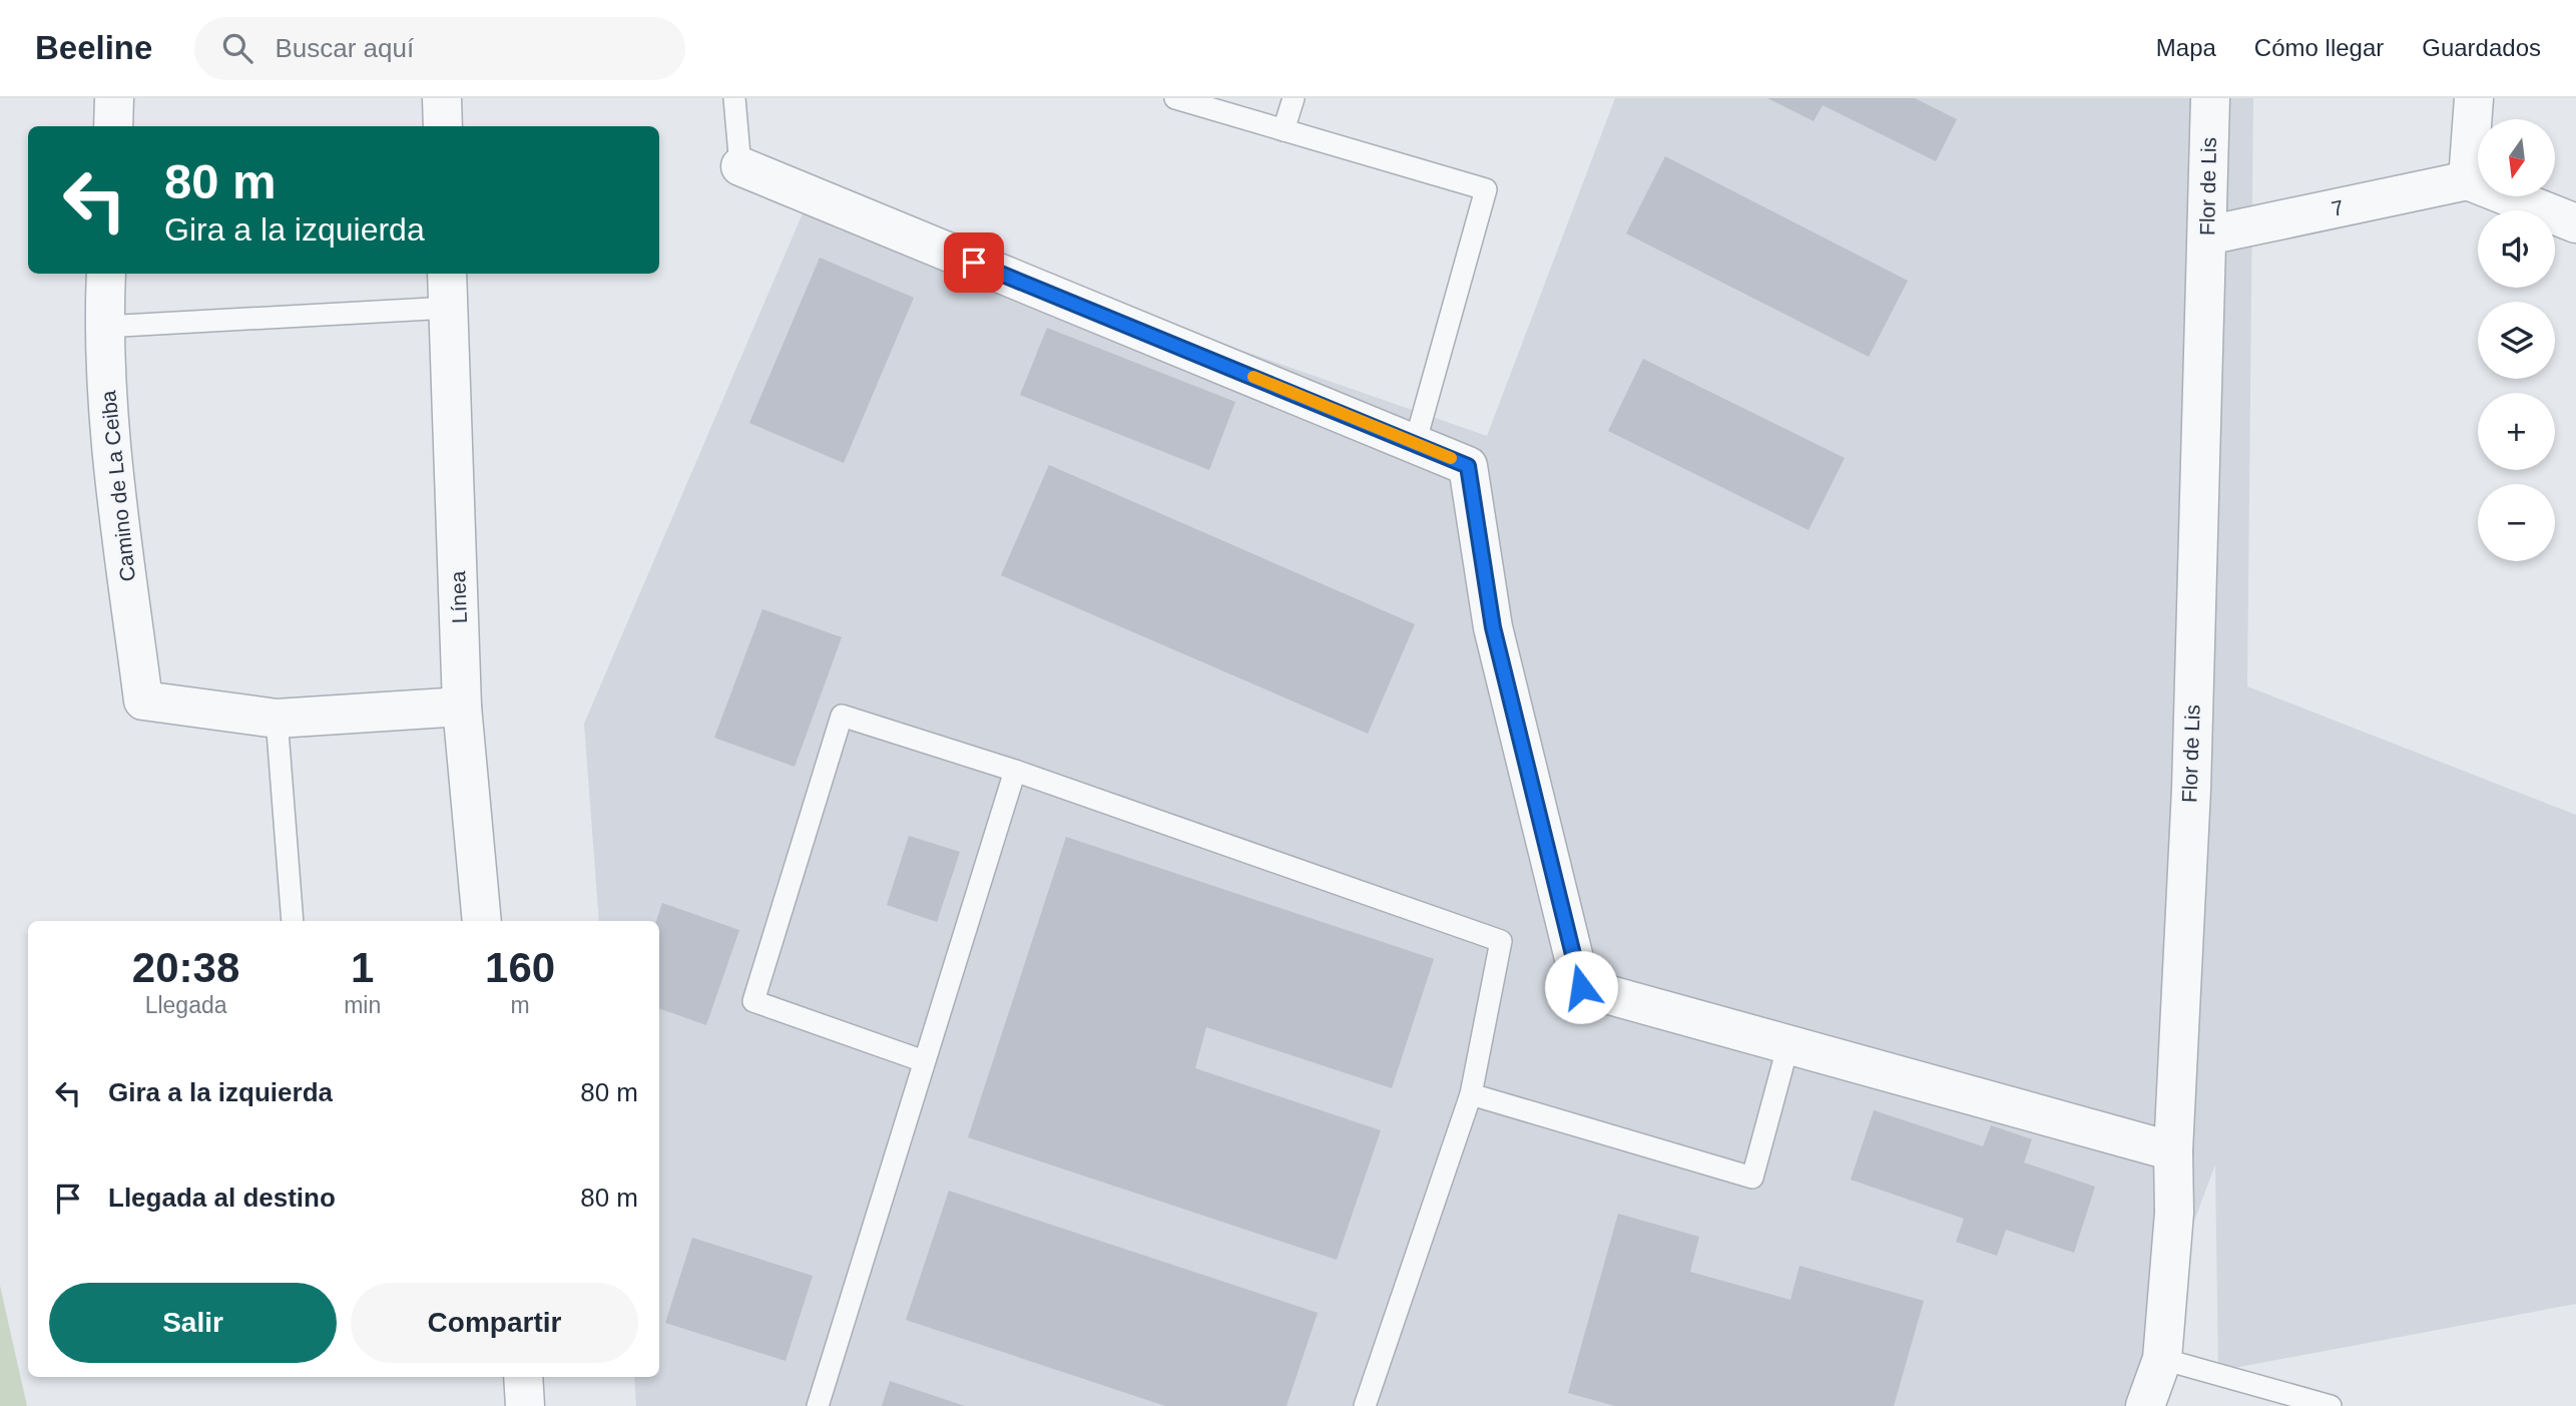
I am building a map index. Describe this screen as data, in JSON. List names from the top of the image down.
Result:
{
  "streets": {
    "street": [
      "Flor de Lis",
      "7",
      "Camino de La Ceiba",
      "Línea"
    ]
  },
  "crossings": [
    ["Flor de Lis", "7"]
  ],
  "north": "bottom",
  "page": {
    "header": "Beeline",
    "search": "Buscar aquí",
    "nav": ["Mapa", "Cómo llegar", "Guardados"],
    "map_buttons": ["+", "−"],
    "turn": ["80 m", "Gira a la izquierda"],
    "eta": [
      "20:38",
      "Llegada",
      "1",
      "min",
      "160",
      "m"
    ],
    "list": [
      {
        "name": "Gira a la izquierda",
        "value": "80 m"
      },
      {
        "name": "Llegada al destino",
        "value": "80 m"
      }
    ],
    "buttons": ["Salir", "Compartir"]
  }
}
